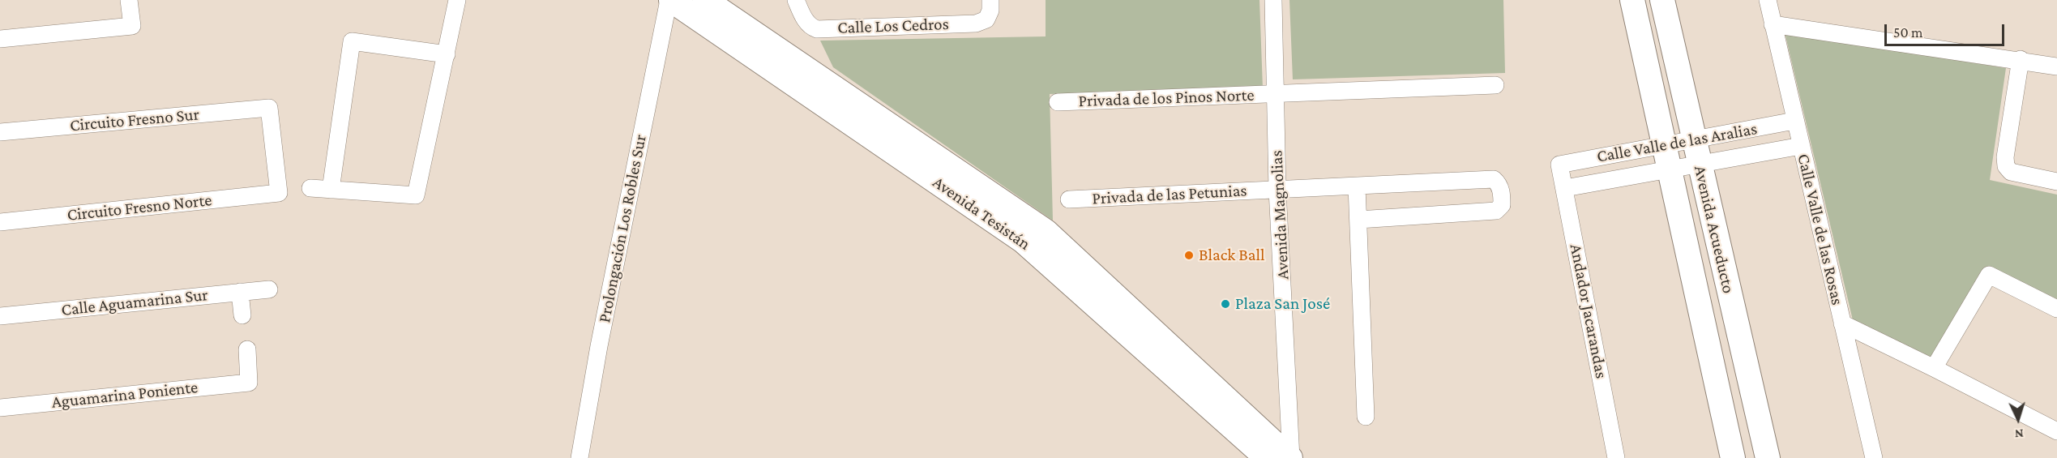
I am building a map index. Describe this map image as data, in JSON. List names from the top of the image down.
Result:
{
  "streets": {
    "street": [
      "Calle Los Cedros",
      "Privada de los Pinos Norte",
      "Circuito Fresno Sur",
      "Calle Valle de las Aralias",
      "Privada de las Petunias",
      "Circuito Fresno Norte",
      "Avenida Tesistán",
      "Avenida Magnolias",
      "Prolongación Los Robles Sur",
      "Avenida Acueducto",
      "Calle Valle de las Rosas",
      "Calle Aguamarina Sur",
      "Andador Jacarandas",
      "Aguamarina Poniente"
    ]
  },
  "crossings": [
    ["Privada de los Pinos Norte", "Avenida Magnolias"],
    ["Circuito Fresno Sur", "Circuito Fresno Norte"],
    ["Calle Valle de las Aralias", "Avenida Acueducto"],
    ["Calle Valle de las Aralias", "Calle Valle de las Rosas"],
    ["Calle Valle de las Aralias", "Andador Jacarandas"],
    ["Privada de las Petunias", "Avenida Magnolias"],
    ["Avenida Tesistán", "Avenida Magnolias"],
    ["Avenida Tesistán", "Prolongación Los Robles Sur"]
  ],
  "places": ["Black Ball", "Plaza San José"],
  "scale_bar": "50 m",
  "north": "bottom"
}
